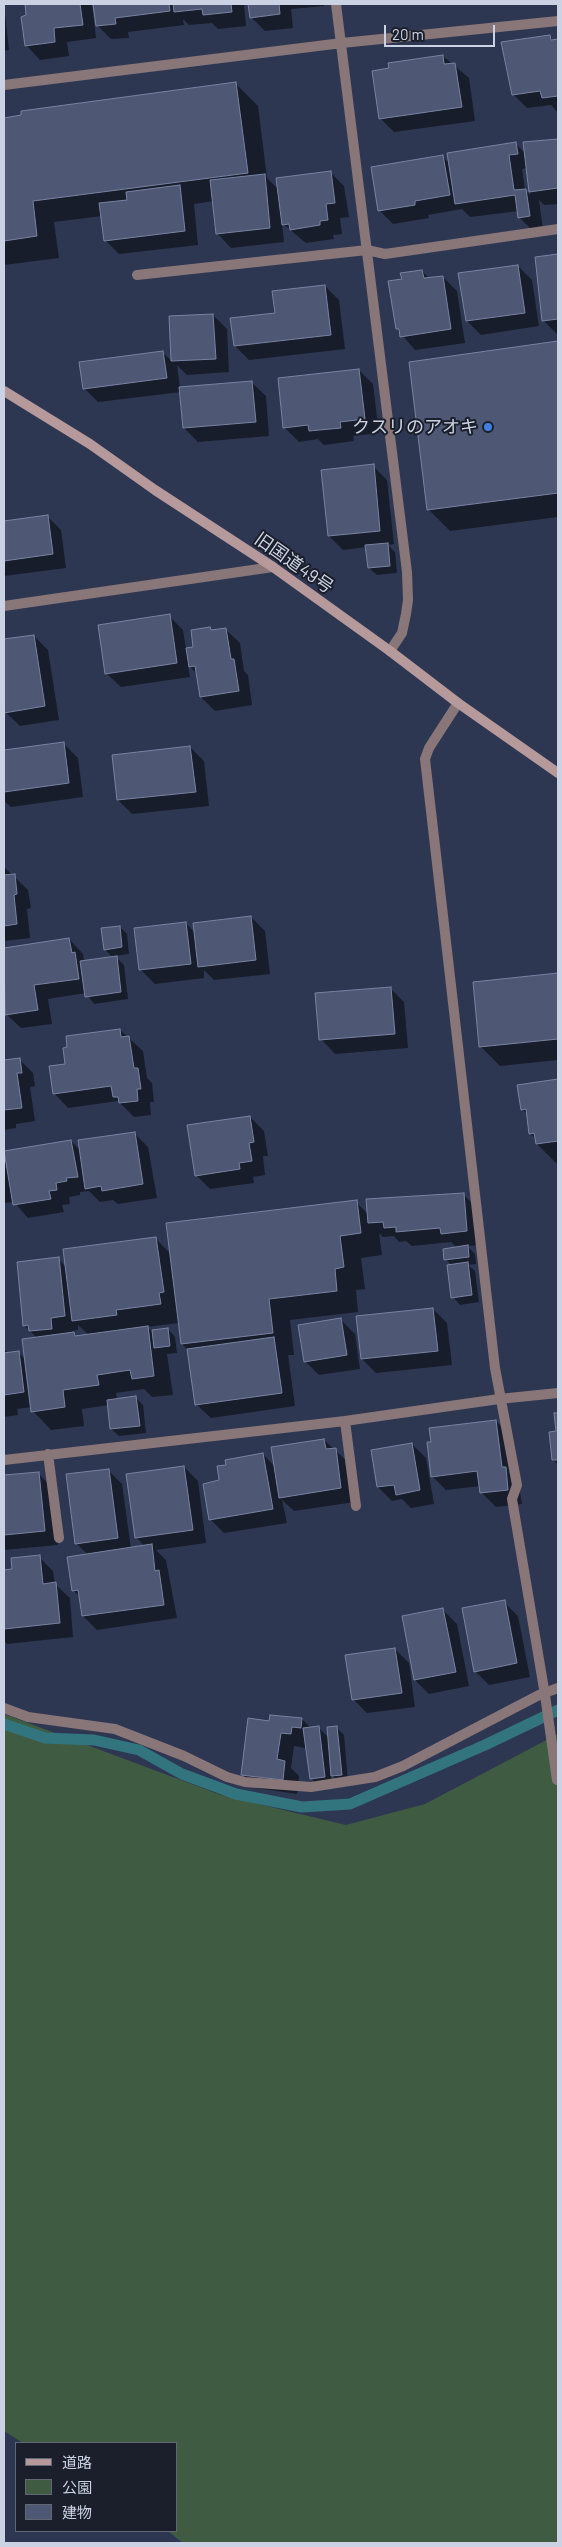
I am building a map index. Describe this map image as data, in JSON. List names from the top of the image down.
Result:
{
  "streets": {
    "street": ["旧国道49号"]
  },
  "places": ["クスリのアオキ"],
  "legend": ["道路", "公園", "建物"],
  "scale_bar": "20 m"
}
